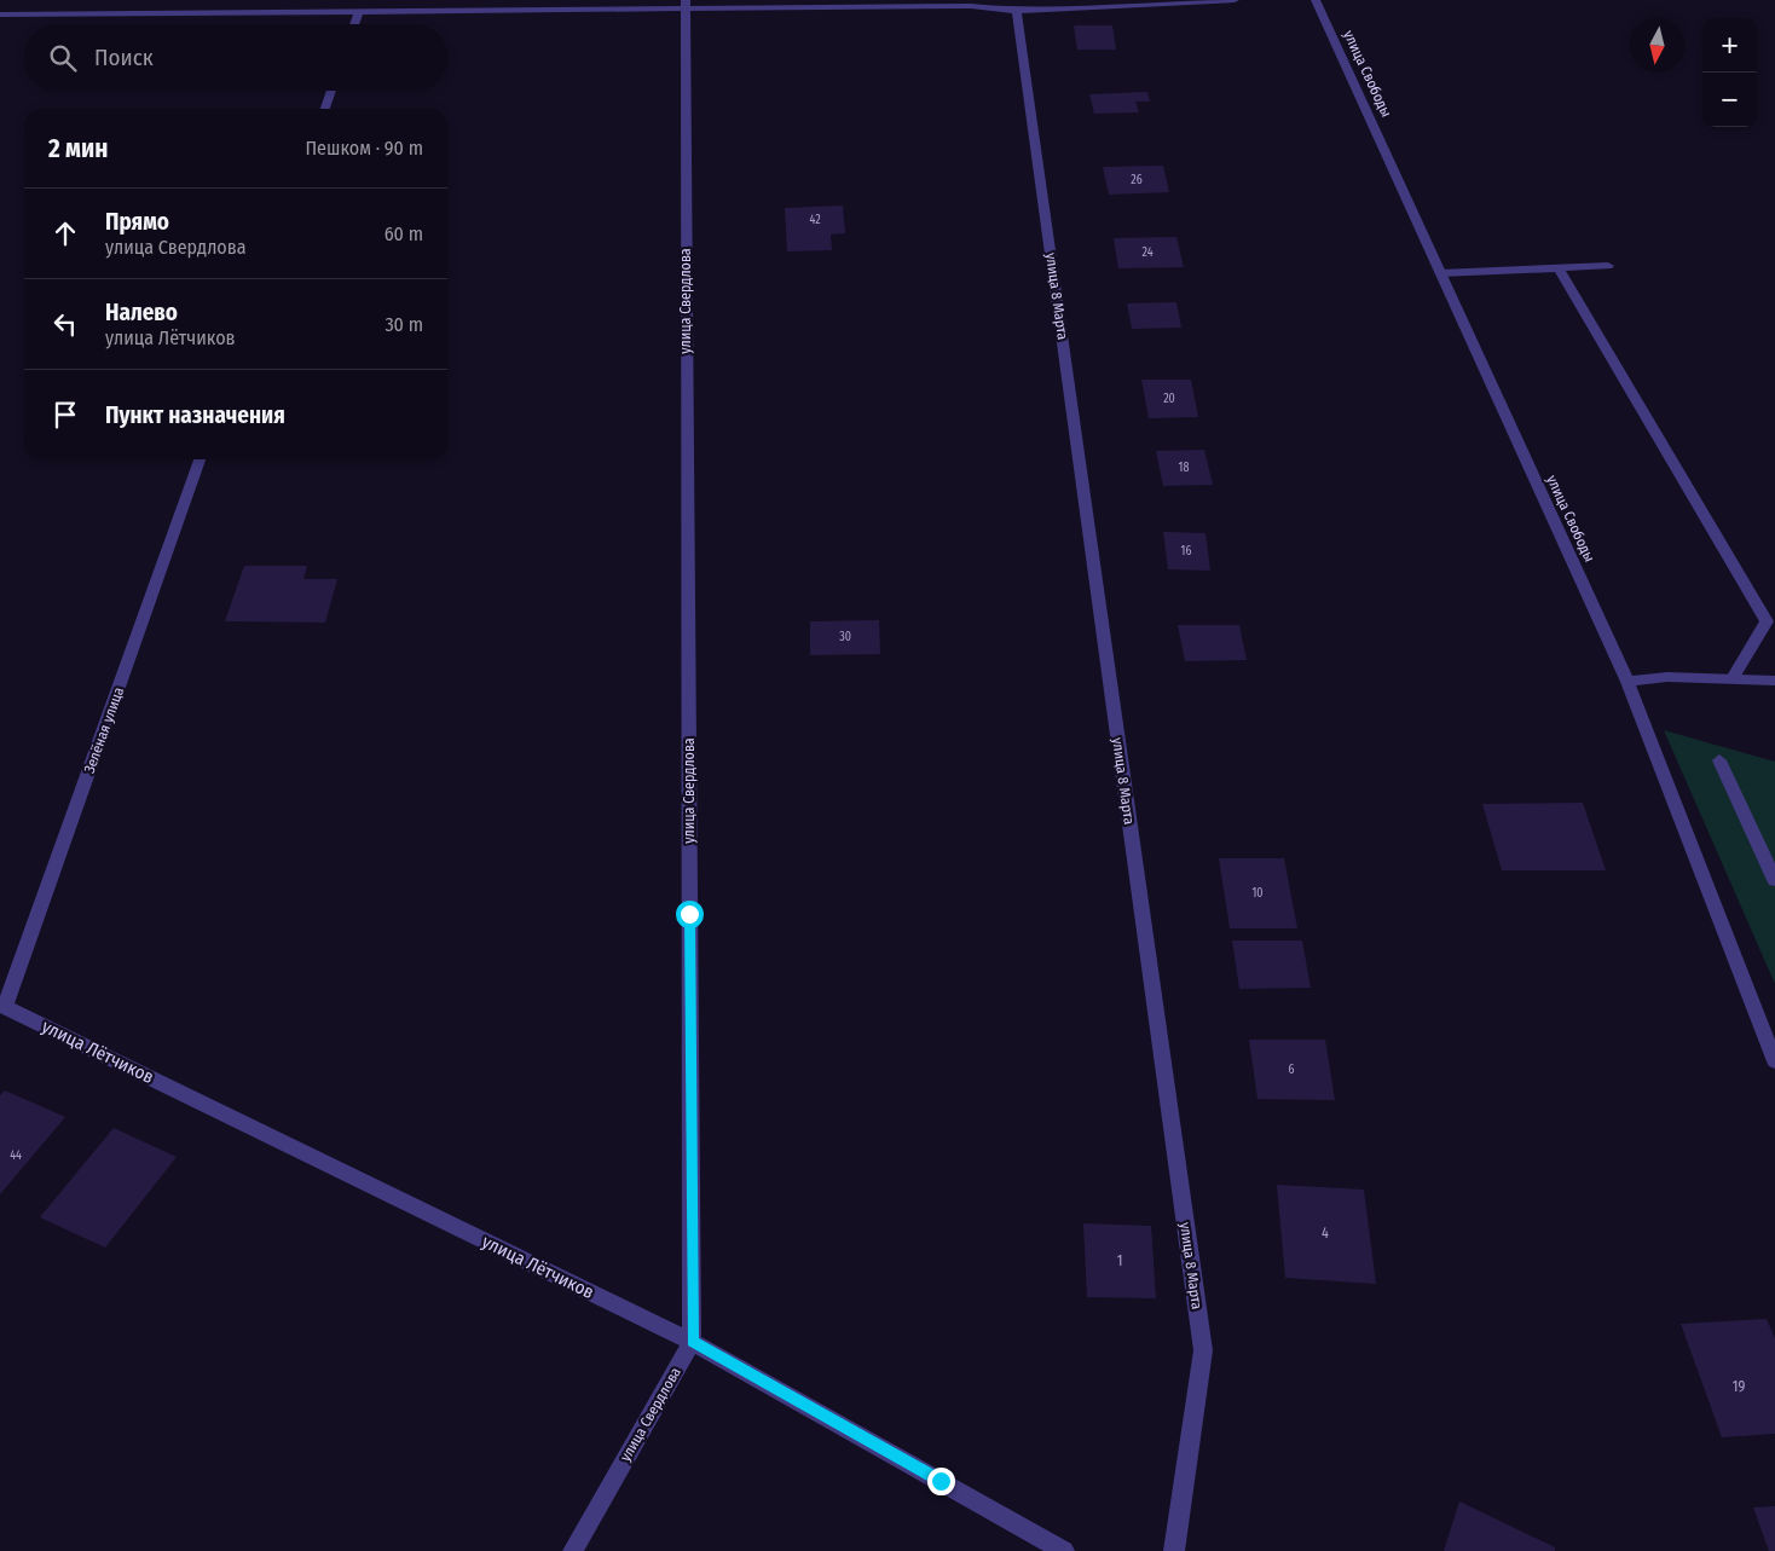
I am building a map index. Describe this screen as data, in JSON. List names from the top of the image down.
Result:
{
  "streets": {
    "street": [
      "улица Свободы",
      "улица 8 Марта",
      "улица Свердлова",
      "Зелёная улица",
      "улица Лётчиков"
    ]
  },
  "crossings": [
    ["улица Свердлова", "улица Лётчиков"],
    ["Зелёная улица", "улица Лётчиков"]
  ],
  "house_numbers": [
    "26",
    "42",
    "24",
    "20",
    "18",
    "16",
    "30",
    "10",
    "6",
    "44",
    "4",
    "1",
    "19"
  ],
  "north": "bottom",
  "page": {
    "map_buttons": ["+", "−"],
    "search": "Поиск",
    "heading": ["2 мин", "Пешком · 90 m"],
    "list": [
      ["Прямо", "улица Свердлова", "60 m"],
      ["Налево", "улица Лётчиков", "30 m"],
      "Пункт назначения"
    ]
  }
}
